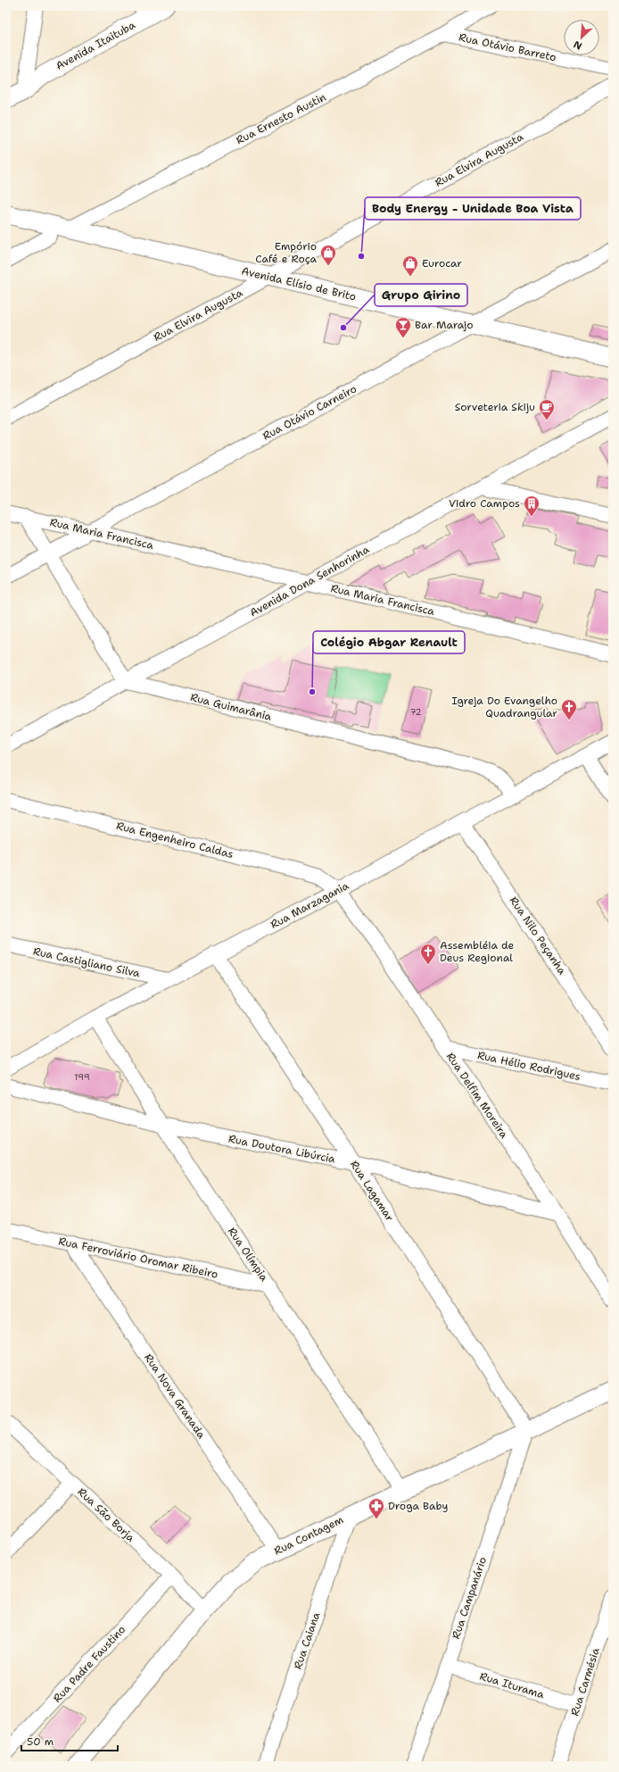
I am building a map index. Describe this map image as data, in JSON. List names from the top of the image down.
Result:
{
  "streets": {
    "street": [
      "Avenida Itaituba",
      "Rua Otávio Barreto",
      "Rua Ernesto Austin",
      "Rua Elvira Augusta",
      "Avenida Elísio de Brito",
      "Rua Otávio Carneiro",
      "Rua Maria Francisca",
      "Avenida Dona Senhorinha",
      "Rua Guimarânia",
      "Rua Engenheiro Caldas",
      "Rua Marzagania",
      "Rua Nilo Peçanha",
      "Rua Castigliano Silva",
      "Rua Hélio Rodrigues",
      "Rua Delfim Moreira",
      "Rua Doutora Libúrcia",
      "Rua Lagamar",
      "Rua Olímpia",
      "Rua Ferroviário Oromar Ribeiro",
      "Rua Nova Granada",
      "Rua São Borja",
      "Rua Contagem",
      "Rua Campanário",
      "Rua Caiana",
      "Rua Padre Faustino",
      "Rua Carmésia",
      "Rua Iturama"
    ]
  },
  "crossings": [
    ["Rua Otávio Barreto", "Rua Ernesto Austin"],
    ["Rua Ernesto Austin", "Avenida Elísio de Brito"],
    ["Rua Elvira Augusta", "Avenida Elísio de Brito"],
    ["Avenida Elísio de Brito", "Rua Otávio Carneiro"],
    ["Rua Otávio Carneiro", "Rua Maria Francisca"],
    ["Rua Maria Francisca", "Avenida Dona Senhorinha"],
    ["Avenida Dona Senhorinha", "Rua Guimarânia"],
    ["Rua Guimarânia", "Rua Marzagania"],
    ["Rua Engenheiro Caldas", "Rua Marzagania"],
    ["Rua Engenheiro Caldas", "Rua Delfim Moreira"],
    ["Rua Marzagania", "Rua Nilo Peçanha"],
    ["Rua Marzagania", "Rua Castigliano Silva"],
    ["Rua Marzagania", "Rua Delfim Moreira"],
    ["Rua Marzagania", "Rua Lagamar"],
    ["Rua Marzagania", "Rua Olímpia"],
    ["Rua Hélio Rodrigues", "Rua Delfim Moreira"],
    ["Rua Delfim Moreira", "Rua Doutora Libúrcia"],
    ["Rua Doutora Libúrcia", "Rua Lagamar"],
    ["Rua Doutora Libúrcia", "Rua Olímpia"],
    ["Rua Lagamar", "Rua Contagem"],
    ["Rua Lagamar", "Rua Campanário"],
    ["Rua Olímpia", "Rua Ferroviário Oromar Ribeiro"],
    ["Rua Olímpia", "Rua Contagem"],
    ["Rua Ferroviário Oromar Ribeiro", "Rua Nova Granada"],
    ["Rua Nova Granada", "Rua Contagem"],
    ["Rua São Borja", "Rua Contagem"],
    ["Rua São Borja", "Rua Padre Faustino"],
    ["Rua Contagem", "Rua Campanário"],
    ["Rua Contagem", "Rua Caiana"],
    ["Rua Campanário", "Rua Iturama"],
    ["Rua Carmésia", "Rua Iturama"]
  ],
  "places": {
    "other": ["Body Energy - Unidade Boa Vista", "Grupo Girino", "Colégio Abgar Renault"],
    "shop": ["Empório Café e Roça", "Eurocar"],
    "bar": ["Bar Marajo"],
    "cafe": ["Sorveteria Skiju"],
    "building": ["Vidro Campos"],
    "church": ["Igreja Do Evangelho Quadrangular", "Assembléia de Deus Regional"],
    "pharmacy": ["Droga Baby"]
  },
  "house_numbers": ["72", "199"],
  "scale_bar": "50 m",
  "north": "bottom left"
}
